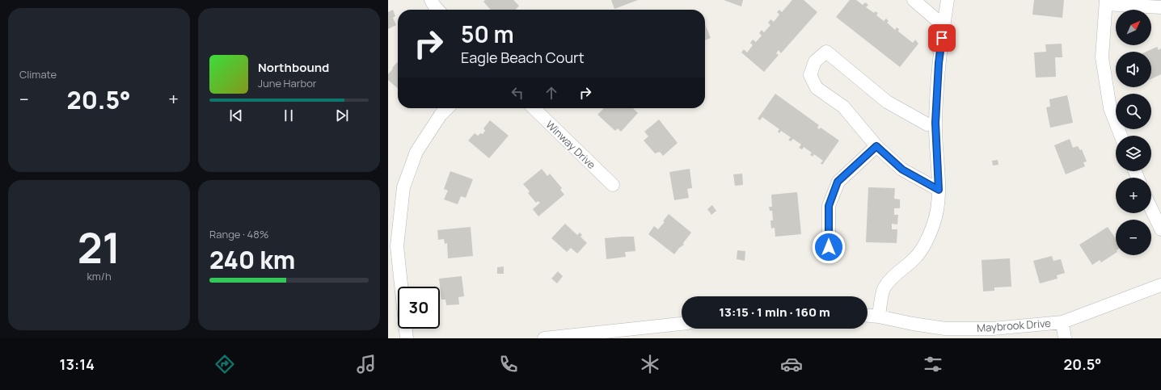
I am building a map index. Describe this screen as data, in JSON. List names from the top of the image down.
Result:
{
  "streets": {
    "street": ["Winway Drive", "Maybrook Drive"]
  },
  "north": "top right",
  "page": {
    "tile": [
      "Climate",
      ["21", "km/h"],
      ["Range · 48%", "240 km"]
    ],
    "map_buttons": ["+", "−"],
    "turn": ["50 m", "Eagle Beach Court"],
    "song": ["Northbound", "June Harbor"],
    "heat": ["−", "20.5°", "+"],
    "limit": "30",
    "trip": "13:15 · 1 min · 160 m",
    "tabs": ["13:14", "20.5°"]
  }
}
